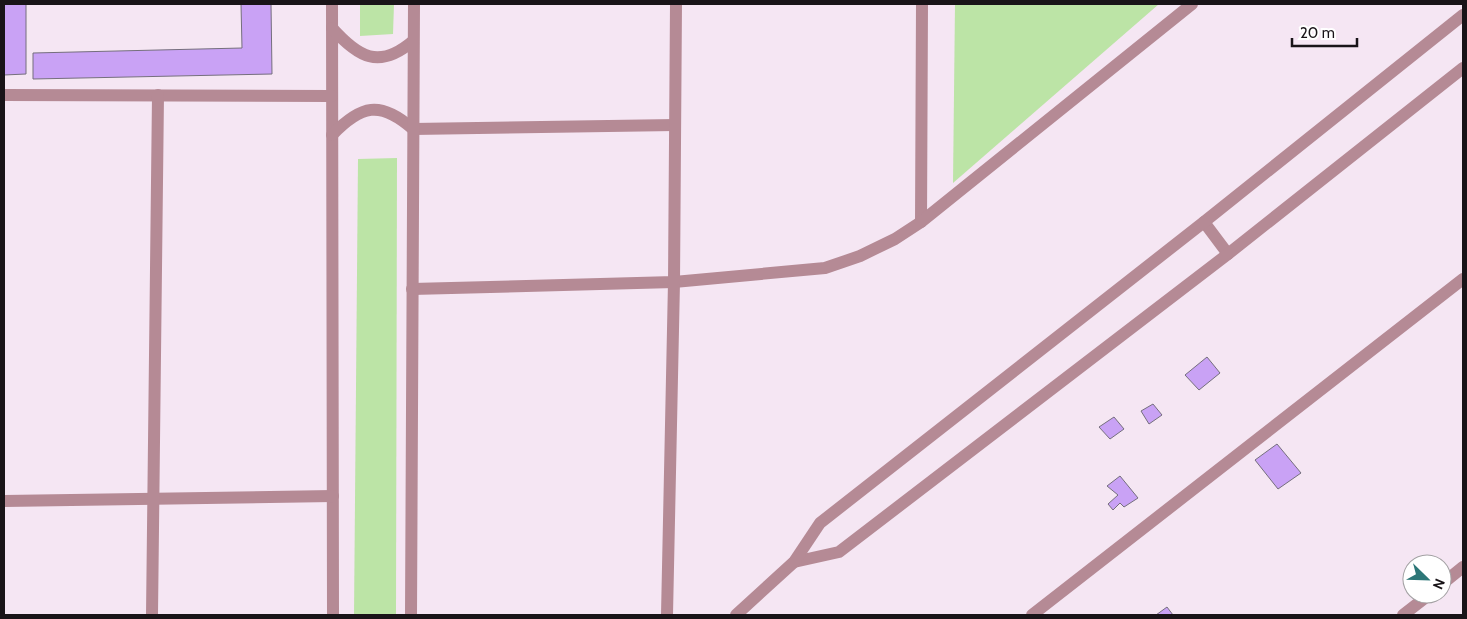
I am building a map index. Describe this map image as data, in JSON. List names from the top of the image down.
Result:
{
  "scale_bar": "20 m",
  "north": "bottom right"
}
